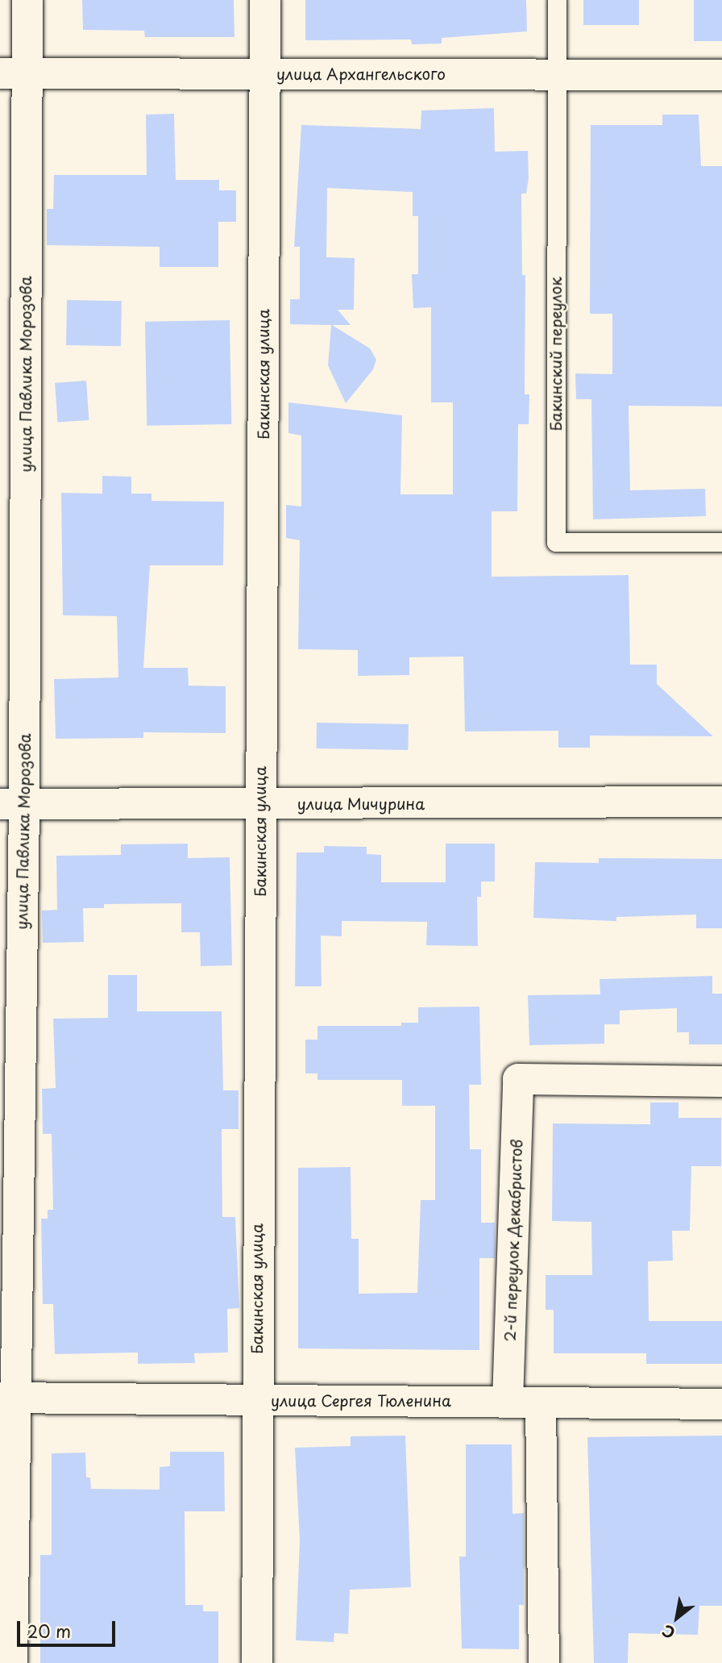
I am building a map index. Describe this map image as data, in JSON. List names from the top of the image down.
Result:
{
  "streets": {
    "street": [
      "улица Архангельского",
      "улица Павлика Морозова",
      "Бакинская улица",
      "улица Мичурина",
      "2-й переулок Декабристов",
      "улица Сергея Тюленина"
    ],
    "lane": ["Бакинский переулок"]
  },
  "crossings": [
    ["улица Архангельского", "Бакинский переулок"],
    ["улица Архангельского", "улица Павлика Морозова"],
    ["улица Архангельского", "Бакинская улица"],
    ["улица Павлика Морозова", "улица Мичурина"],
    ["улица Павлика Морозова", "улица Сергея Тюленина"],
    ["Бакинская улица", "улица Мичурина"],
    ["Бакинская улица", "улица Сергея Тюленина"],
    ["2-й переулок Декабристов", "улица Сергея Тюленина"]
  ],
  "scale_bar": "20 m",
  "north": "bottom left"
}
